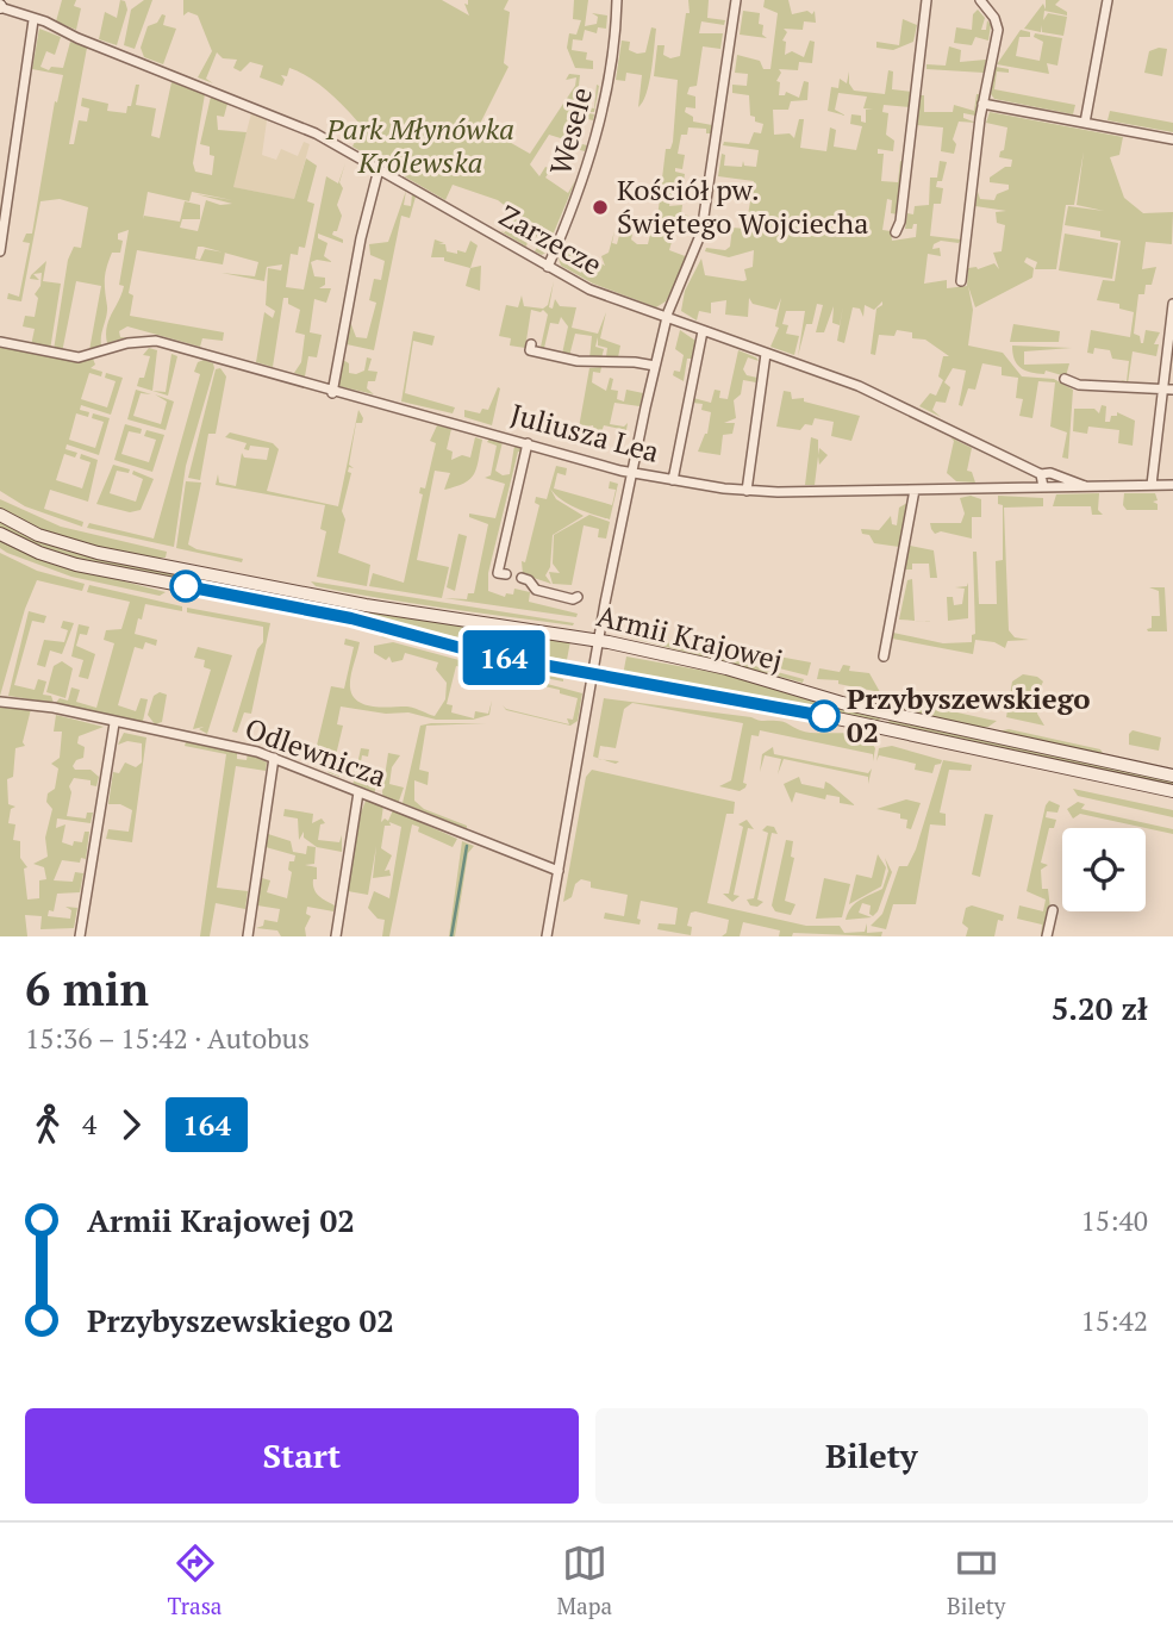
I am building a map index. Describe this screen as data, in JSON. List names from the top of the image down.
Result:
{
  "streets": {
    "main road": ["Armii Krajowej"],
    "street": [
      "Wesele",
      "Zarzecze",
      "Juliusza Lea",
      "Odlewnicza"
    ]
  },
  "crossings": [
    ["Wesele", "Zarzecze"],
    ["Zarzecze", "Juliusza Lea"]
  ],
  "parks": ["Park Młynówka Królewska"],
  "places": ["Kościół pw. Świętego Wojciecha", "Przybyszewskiego 02"],
  "lines": ["bus line 164"],
  "page": {
    "on_map": "164",
    "heading": ["6 min", "15:36 – 15:42 · Autobus", "5.20 zł"],
    "legs": ["4", "164"],
    "list": [
      {
        "name": "Armii Krajowej 02",
        "value": "15:40"
      },
      {
        "name": "Przybyszewskiego 02",
        "value": "15:42"
      }
    ],
    "buttons": ["Start", "Bilety"],
    "tabs": ["Trasa", "Mapa", "Bilety"]
  }
}
